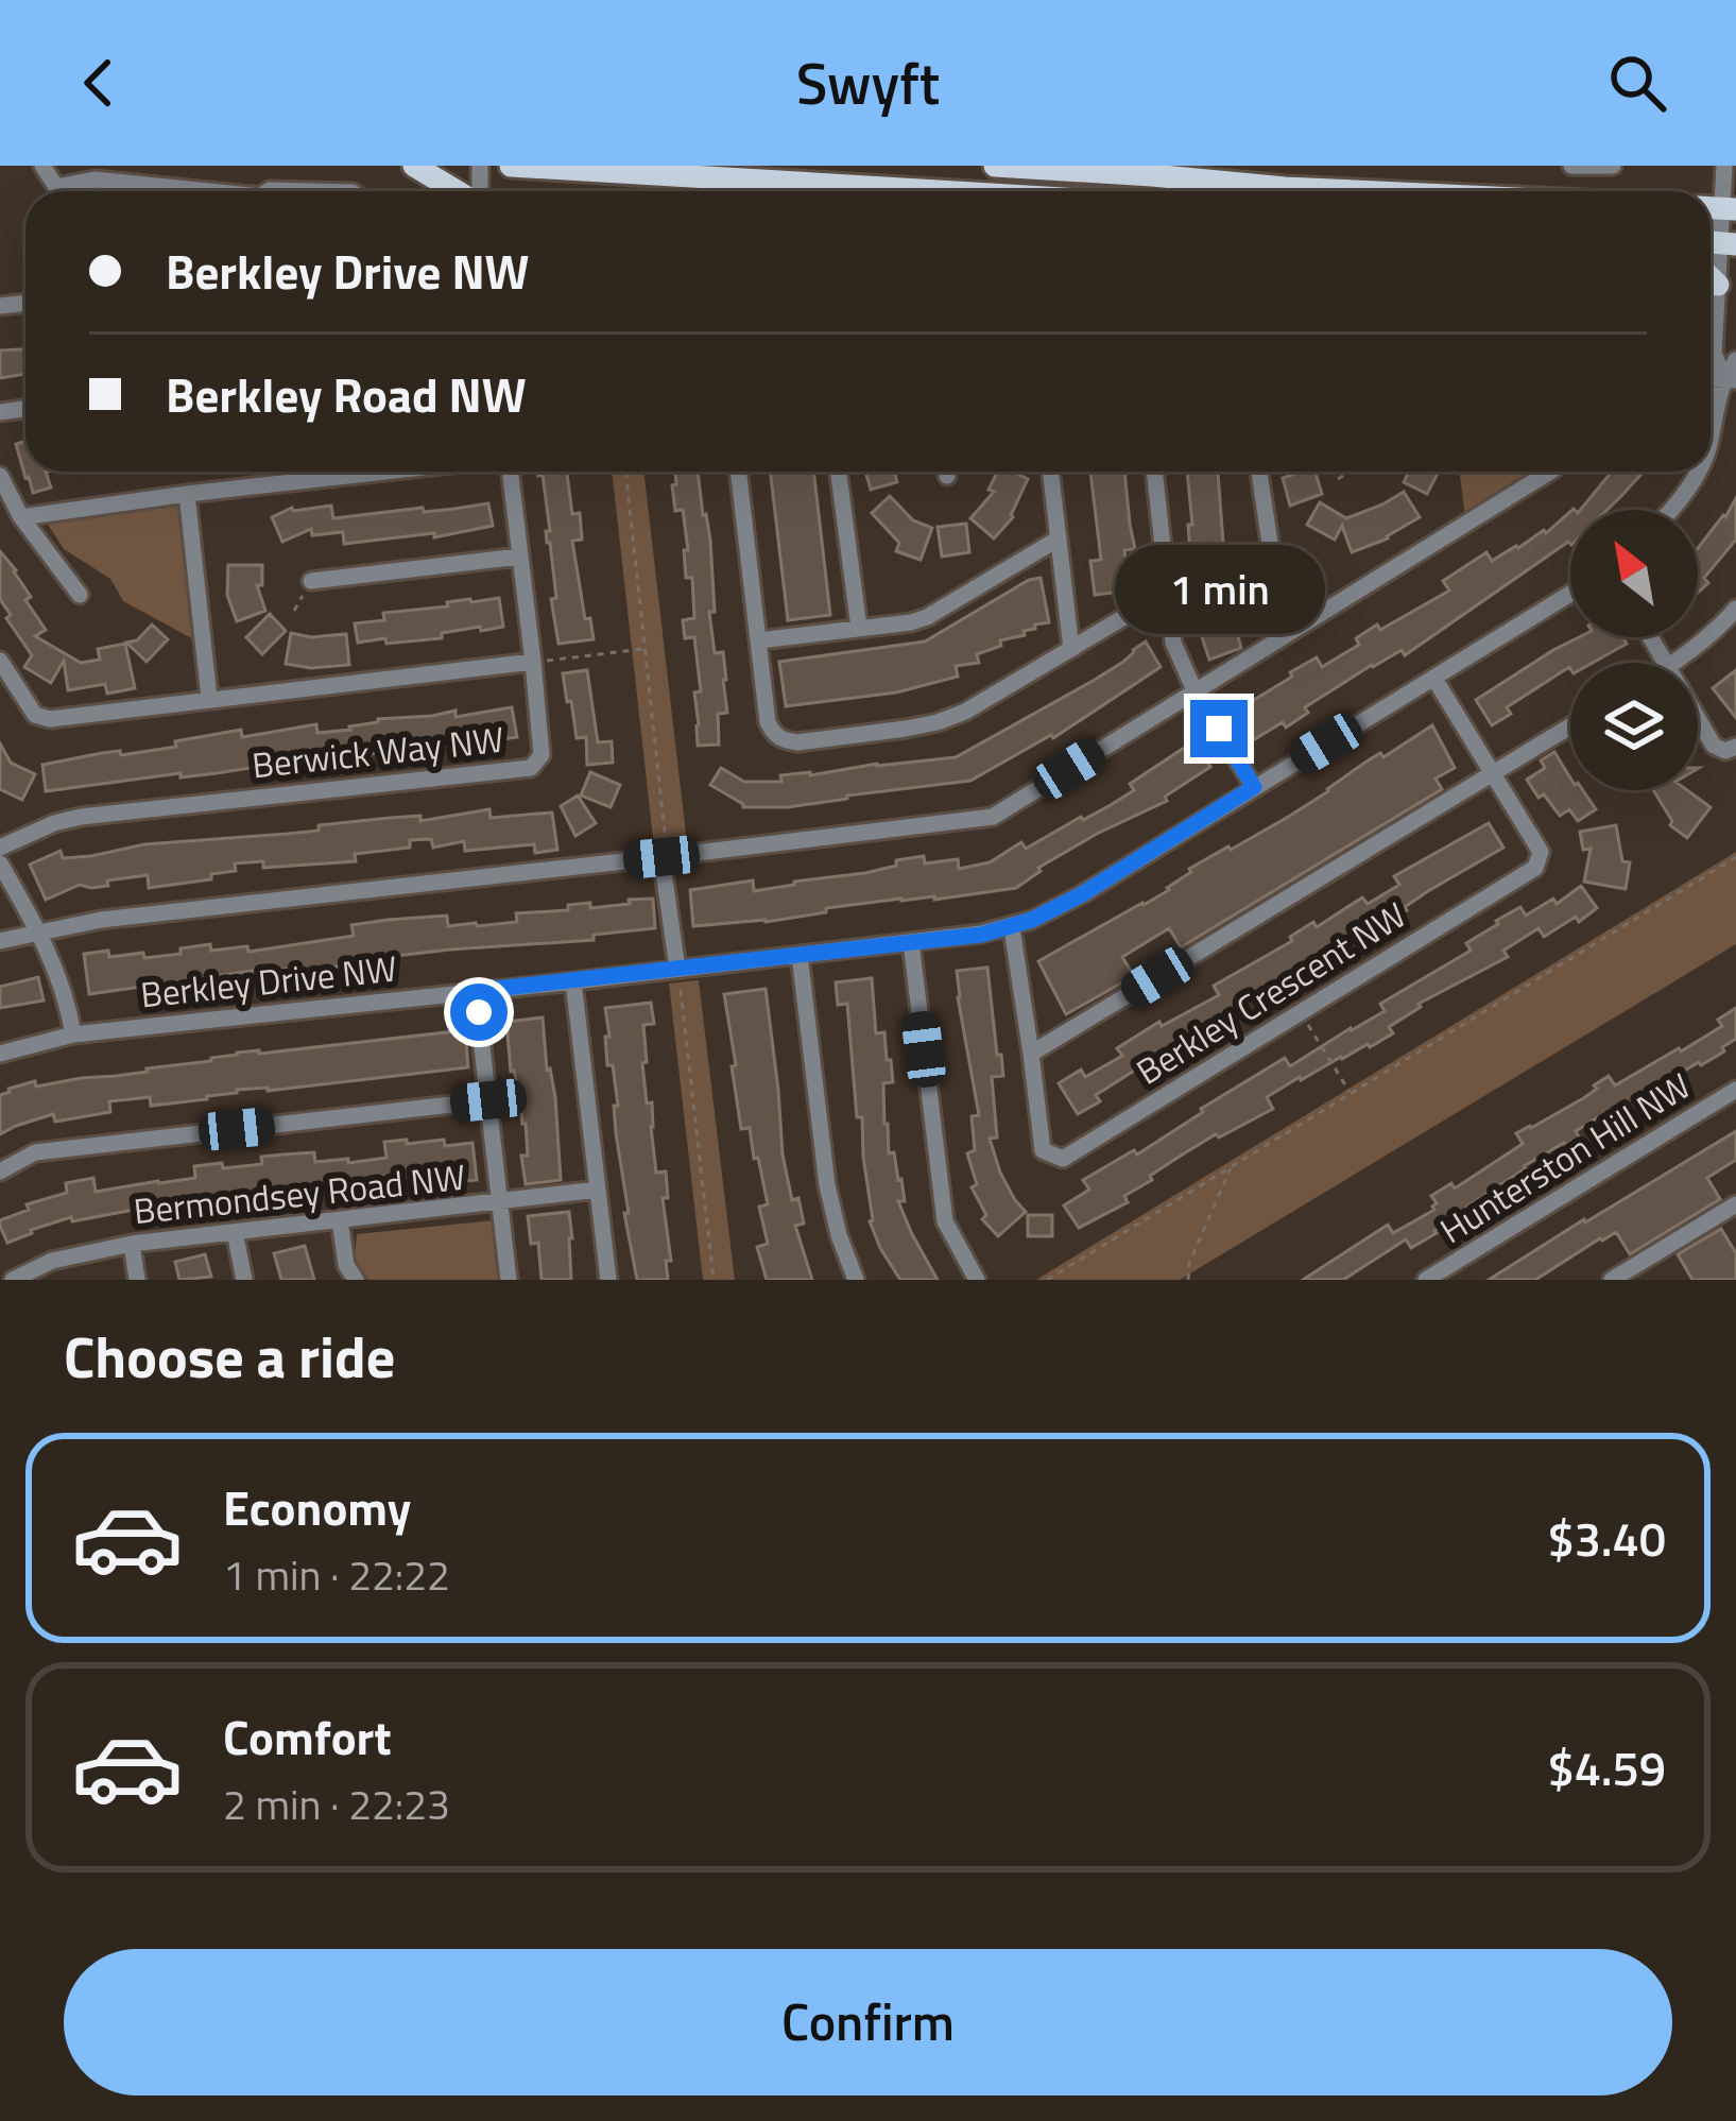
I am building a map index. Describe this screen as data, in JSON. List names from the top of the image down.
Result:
{
  "streets": {
    "street": [
      "Berwick Way NW",
      "Berkley Drive NW",
      "Berkley Crescent NW",
      "Hunterston Hill NW",
      "Bermondsey Road NW"
    ]
  },
  "crossings": [
    ["Berkley Drive NW", "Berkley Crescent NW"]
  ],
  "north": "top left",
  "page": {
    "header": "Swyft",
    "banner": ["Berkley Drive NW", "Berkley Road NW"],
    "bubble": "1 min",
    "heading": "Choose a ride",
    "list": [
      {
        "name": "Economy",
        "note": "1 min · 22:22",
        "value": "$3.40"
      },
      {
        "name": "Comfort",
        "note": "2 min · 22:23",
        "value": "$4.59"
      }
    ],
    "buttons": "Confirm"
  }
}
